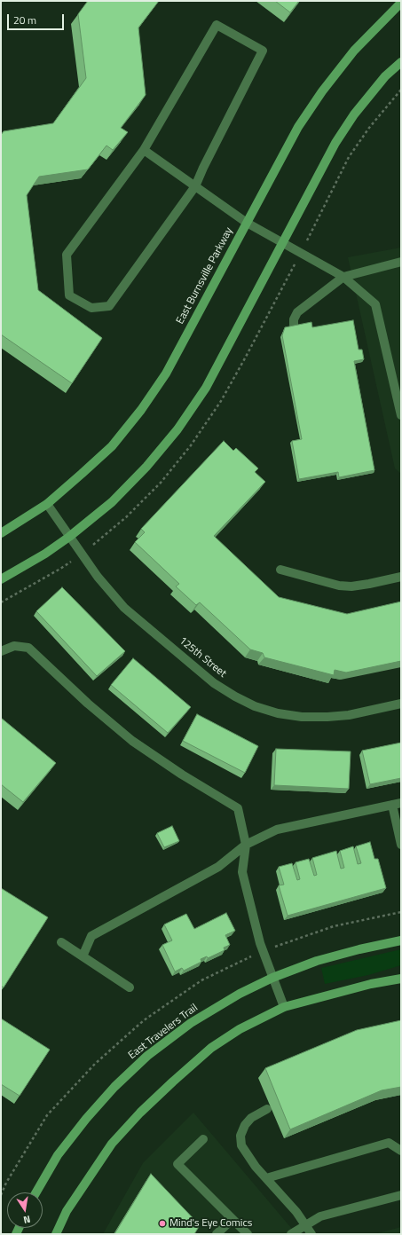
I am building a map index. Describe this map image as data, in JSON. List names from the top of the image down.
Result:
{
  "streets": {
    "street": ["East Burnsville Parkway", "125th Street", "East Travelers Trail"]
  },
  "crossings": [
    ["East Burnsville Parkway", "125th Street"]
  ],
  "places": ["Mind's Eye Comics"],
  "scale_bar": "20 m",
  "north": "bottom"
}
